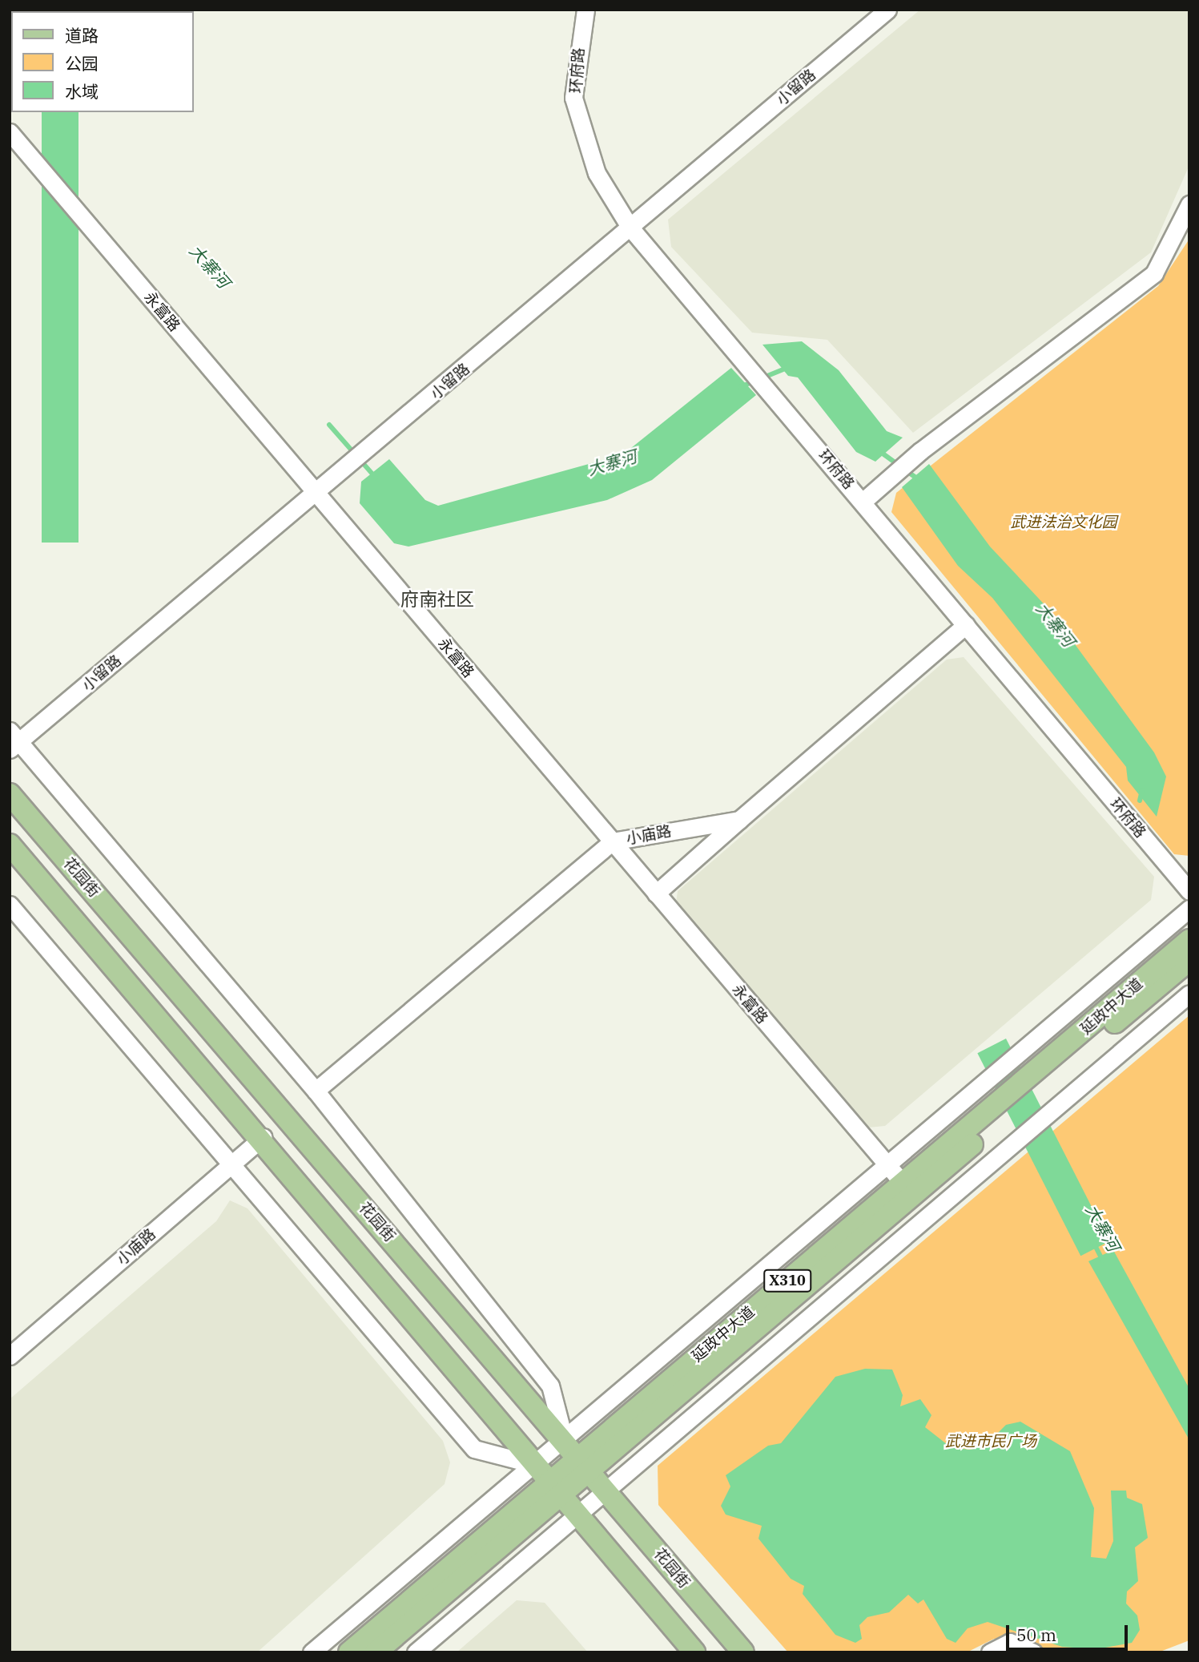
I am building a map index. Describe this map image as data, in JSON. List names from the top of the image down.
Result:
{
  "streets": {
    "main road": ["花园街", "延政中大道", "X310"],
    "street": [
      "环府路",
      "小留路",
      "永富路",
      "小庙路"
    ]
  },
  "crossings": [
    ["环府路", "小留路"],
    ["小留路", "永富路"],
    ["永富路", "小庙路"],
    ["永富路", "延政中大道"],
    ["花园街", "延政中大道"],
    ["花园街", "X310"],
    ["延政中大道", "X310"]
  ],
  "districts": ["府南社区"],
  "water": ["大寨河"],
  "parks": ["武进法治文化园", "武进市民广场"],
  "legend": ["道路", "公园", "水域"],
  "scale_bar": "50 m"
}
